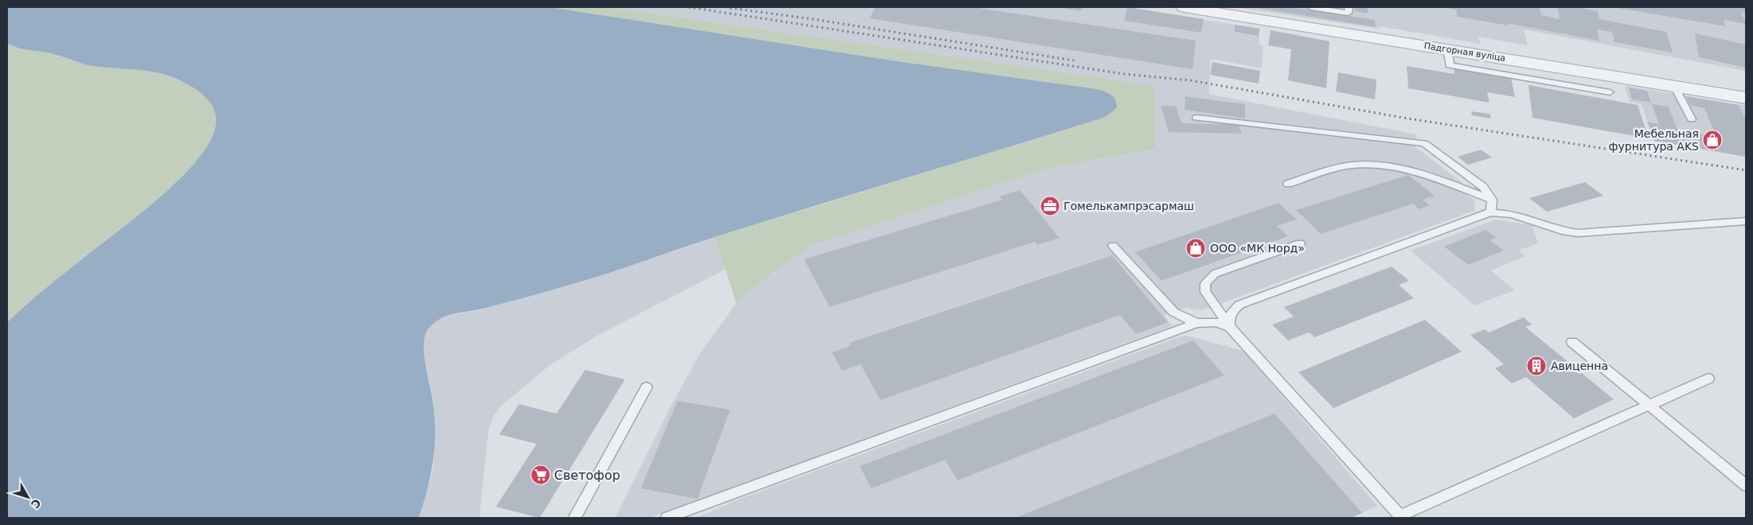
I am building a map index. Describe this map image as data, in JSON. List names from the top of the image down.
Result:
{
  "streets": {
    "street": ["Падгорная вуліца"]
  },
  "places": {
    "shop": ["Мебельная фурнитура AKS", "ООО «МК Норд»"],
    "office": ["Гомелькампрэсармаш"],
    "building": ["Авиценна"],
    "supermarket": ["Светофор"]
  },
  "north": "bottom right"
}
